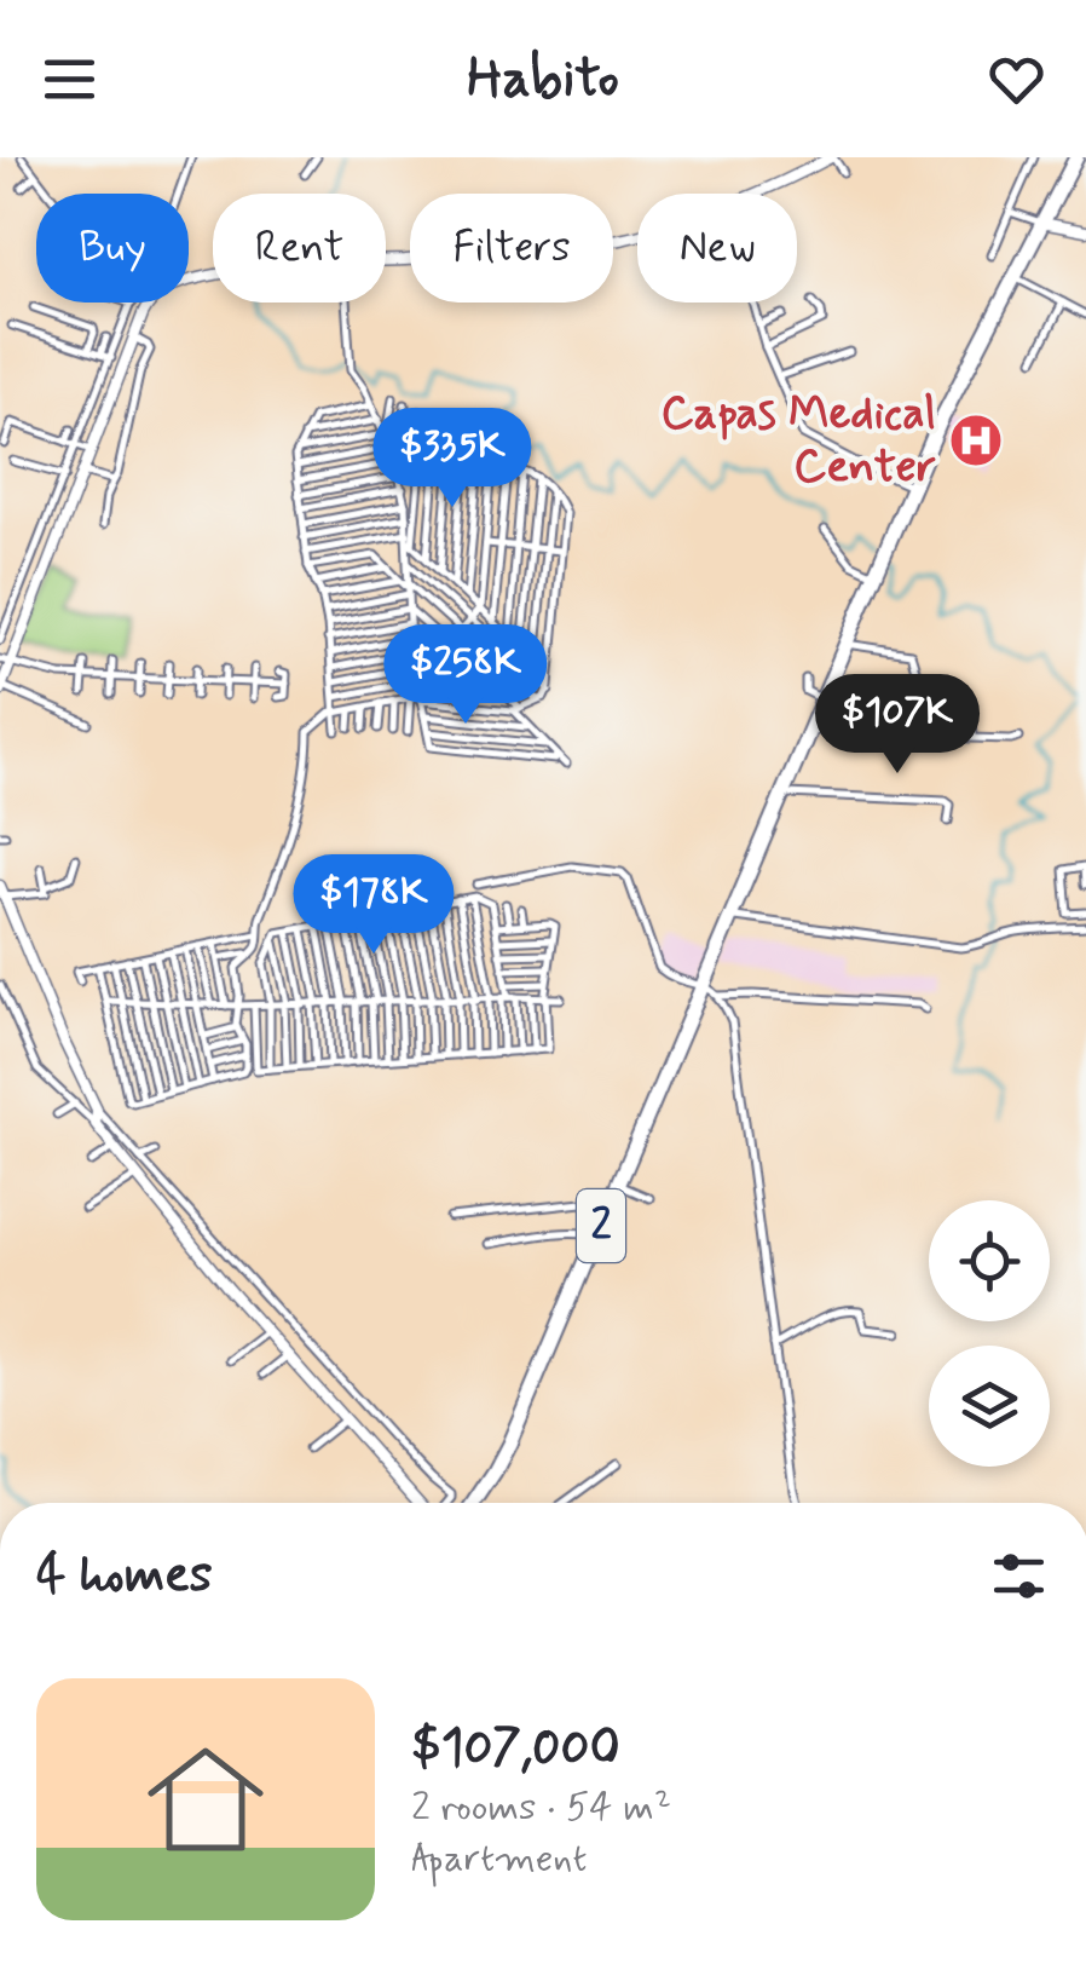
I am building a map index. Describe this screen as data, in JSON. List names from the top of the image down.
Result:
{
  "streets": {
    "highway": ["2"]
  },
  "places": {
    "hospital": ["Capas Medical Center"]
  },
  "page": {
    "header": "Habito",
    "chip": [
      "Buy",
      "Rent",
      "Filters",
      "New"
    ],
    "price": [
      "$335K",
      "$258K",
      "$107K",
      "$178K"
    ],
    "heading": "4 homes",
    "list": [
      {
        "name": "$107,000",
        "note": "2 rooms · 54 m² · Apartment"
      }
    ]
  }
}
